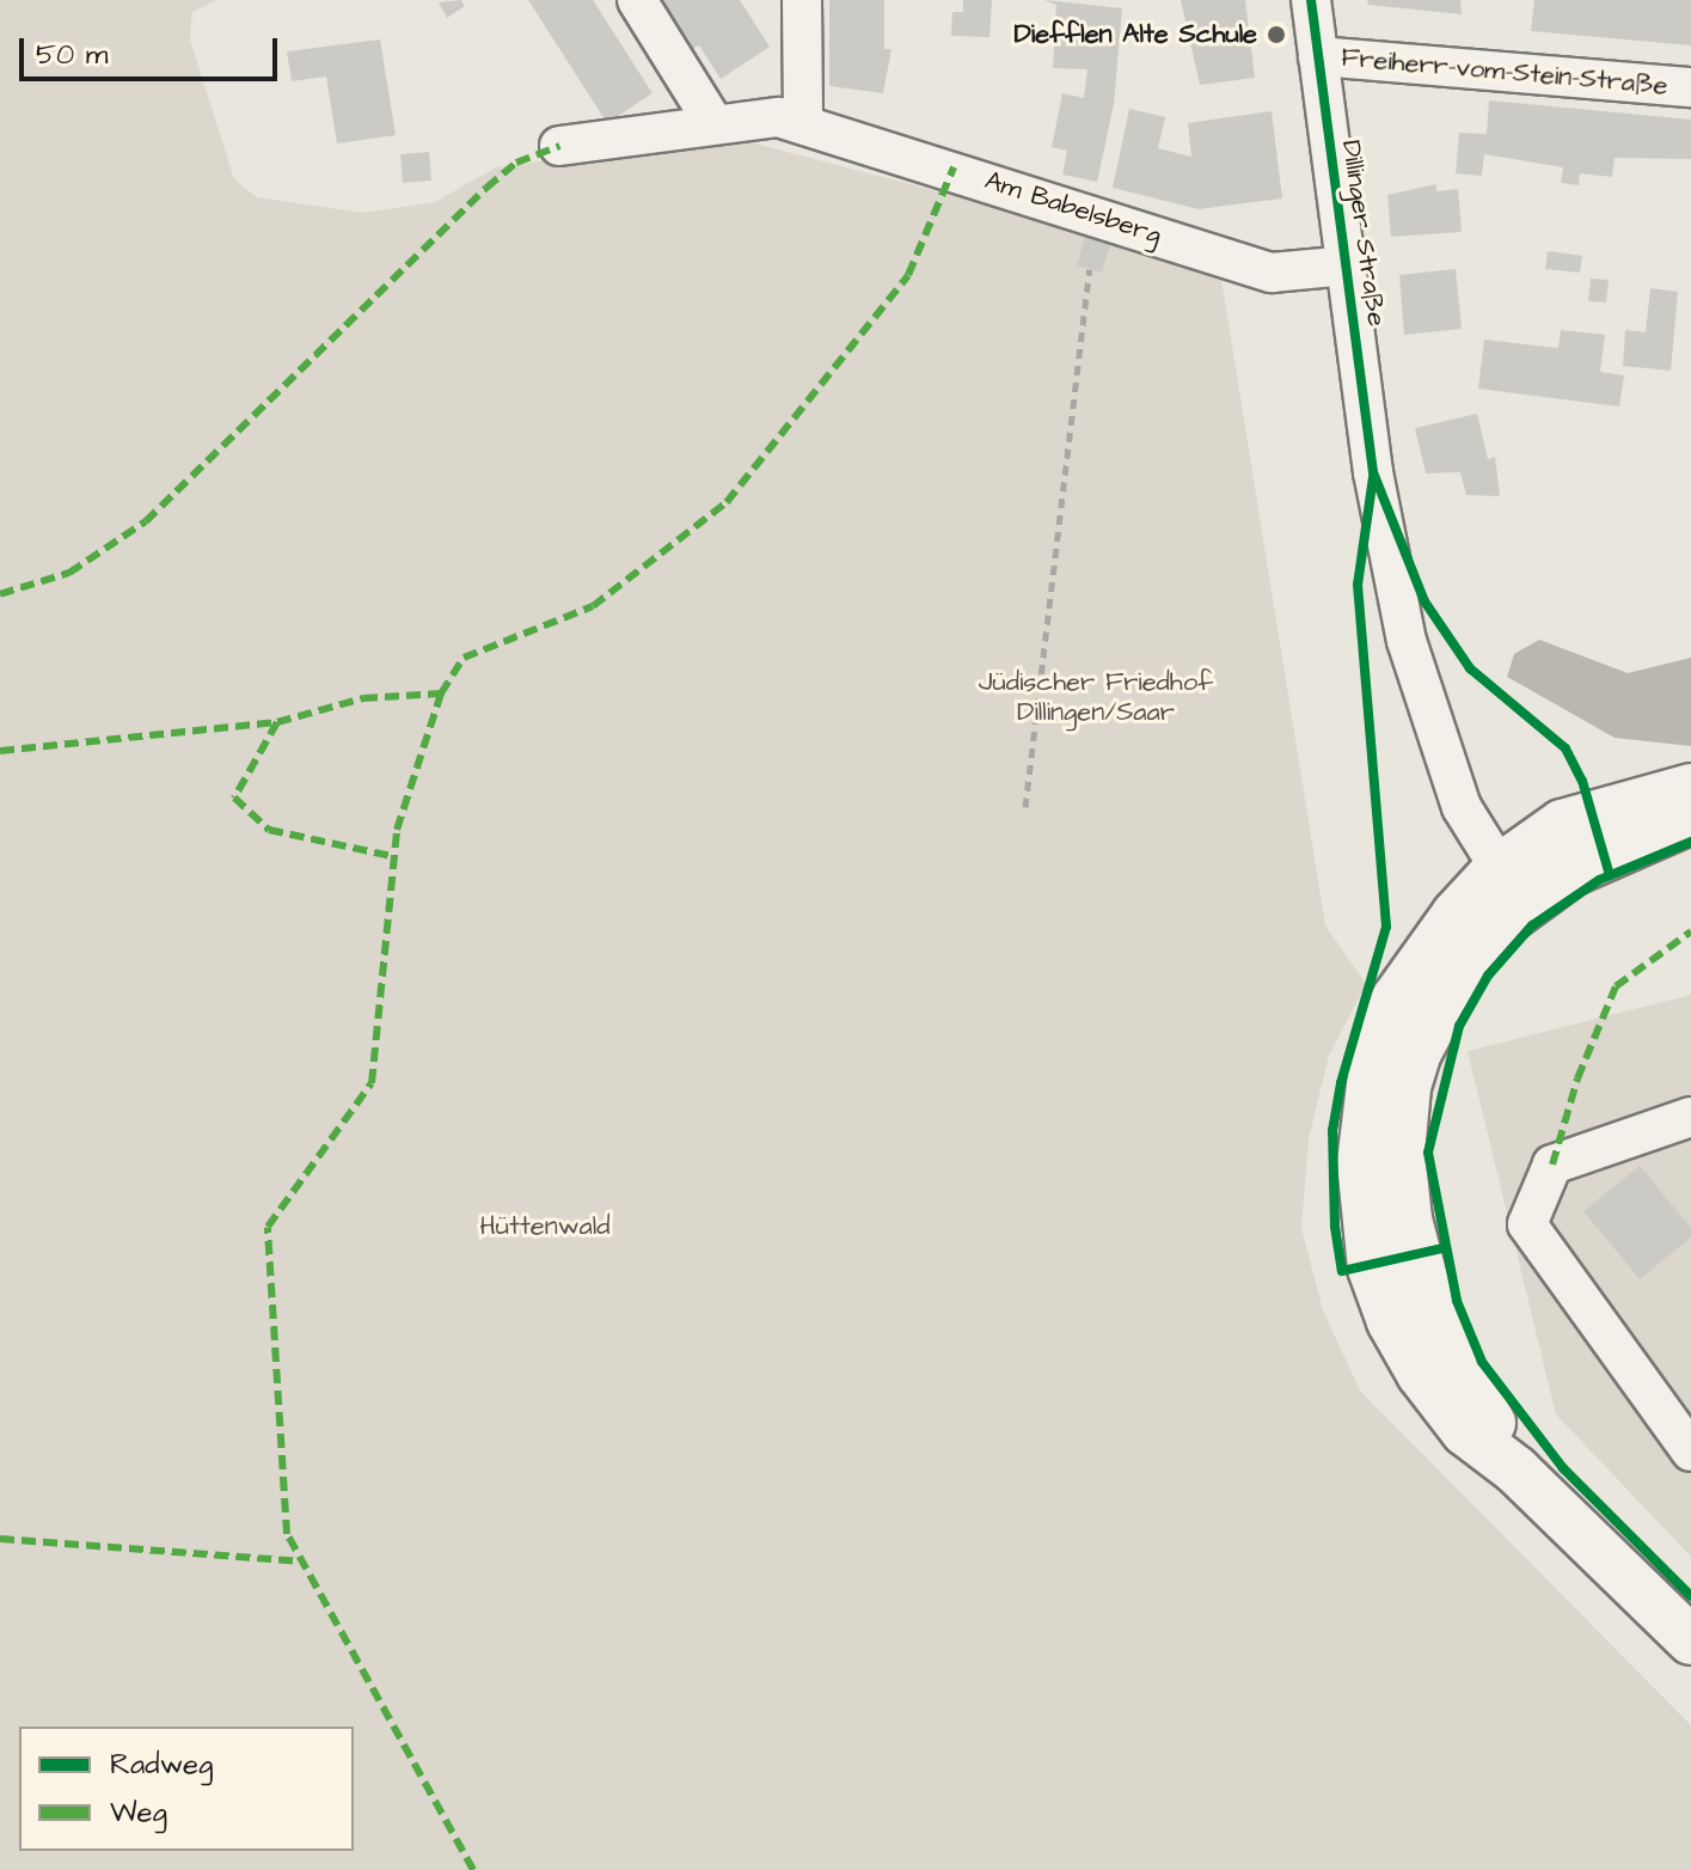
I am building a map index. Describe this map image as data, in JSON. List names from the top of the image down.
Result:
{
  "streets": {
    "street": ["Freiherr-vom-Stein-Straße", "Am Babelsberg", "Dillinger Straße"]
  },
  "crossings": [
    ["Freiherr-vom-Stein-Straße", "Dillinger Straße"],
    ["Am Babelsberg", "Dillinger Straße"]
  ],
  "parks": ["Jüdischer Friedhof Dillingen/Saar", "Hüttenwald"],
  "places": ["Diefflen Alte Schule"],
  "legend": ["Radweg", "Weg"],
  "scale_bar": "50 m"
}
